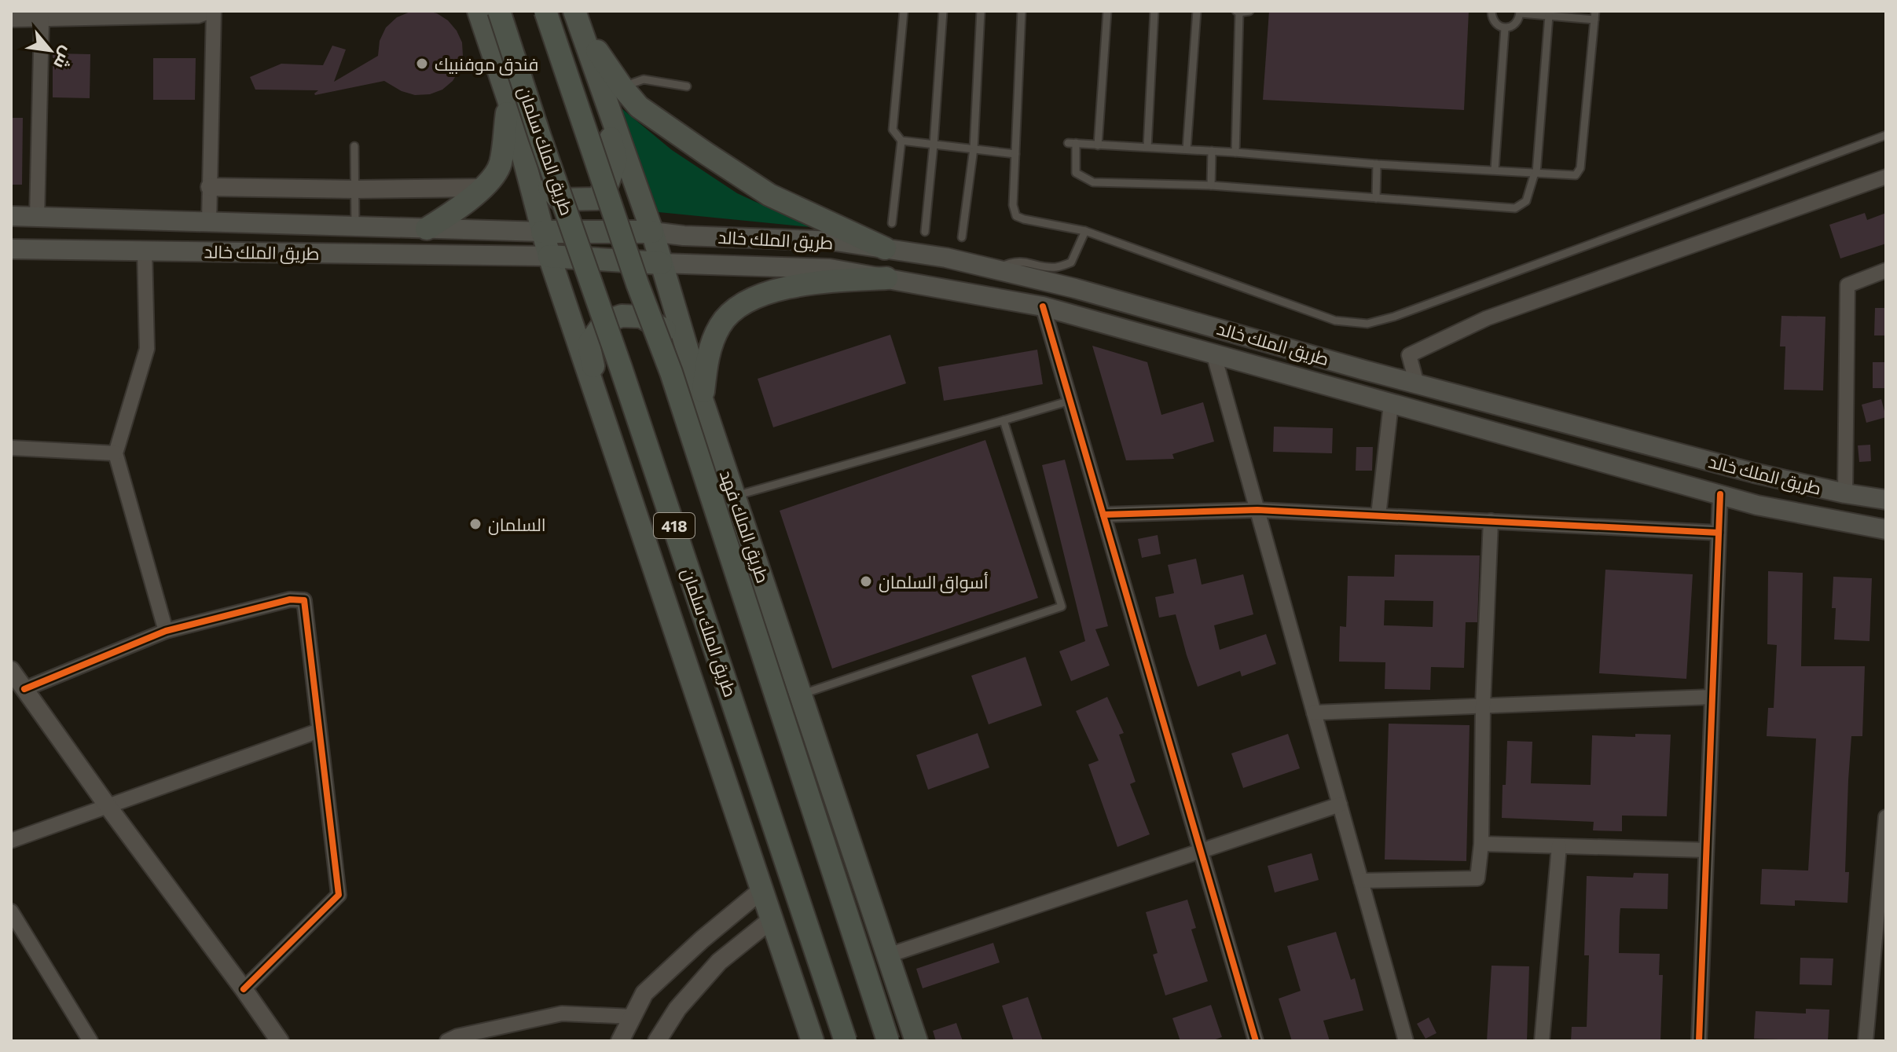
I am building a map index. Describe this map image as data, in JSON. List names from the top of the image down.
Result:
{
  "streets": {
    "highway": ["طريق الملك سلمان", "418"],
    "main road": ["طريق الملك خالد", "طريق الملك فهد"]
  },
  "crossings": [
    ["طريق الملك خالد", "طريق الملك فهد"]
  ],
  "places": ["فندق موفنبيك", "السلمان", "أسواق السلمان"],
  "north": "bottom right"
}
